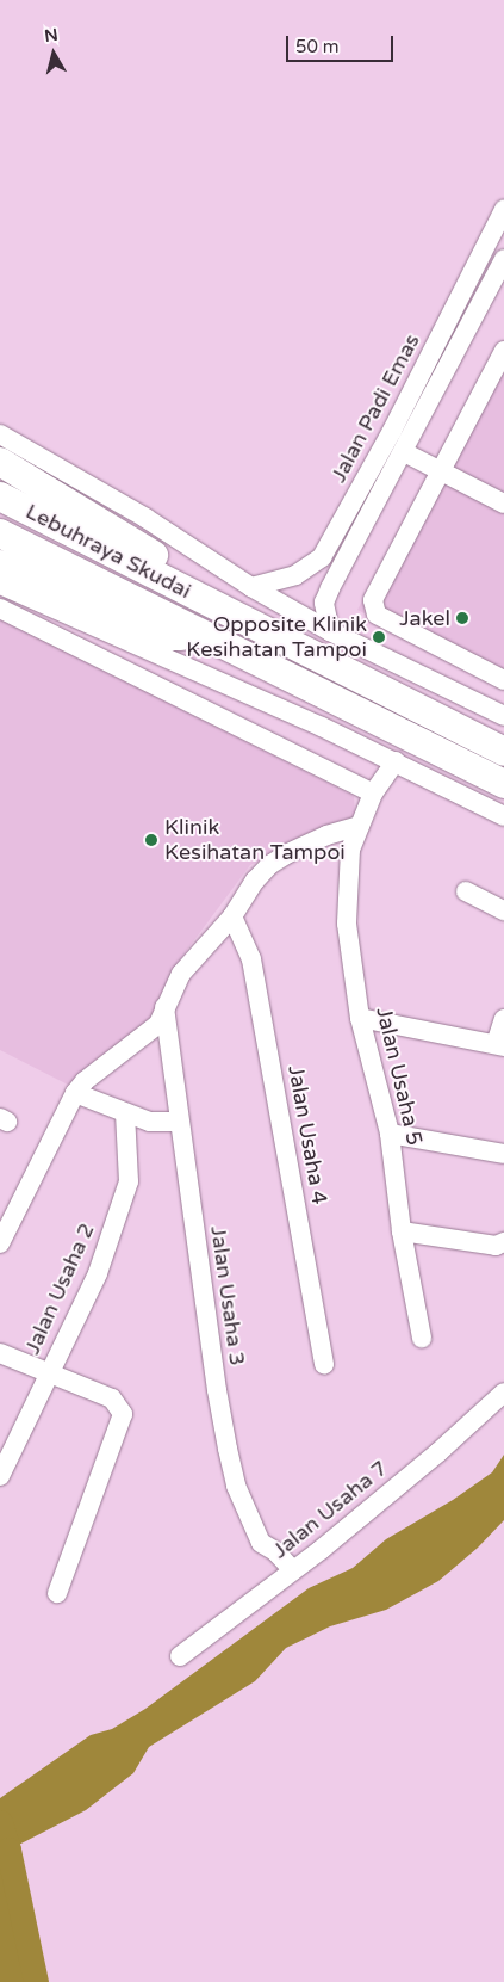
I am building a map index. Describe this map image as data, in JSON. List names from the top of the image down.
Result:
{
  "streets": {
    "highway": ["Lebuhraya Skudai"],
    "street": [
      "Jalan Padi Emas",
      "Jalan Usaha 5",
      "Jalan Usaha 4",
      "Jalan Usaha 2",
      "Jalan Usaha 3",
      "Jalan Usaha 7"
    ]
  },
  "crossings": [
    ["Jalan Usaha 3", "Jalan Usaha 7"]
  ],
  "places": ["Jakel", "Opposite Klinik Kesihatan Tampoi", "Klinik Kesihatan Tampoi"],
  "scale_bar": "50 m",
  "north": "top"
}
